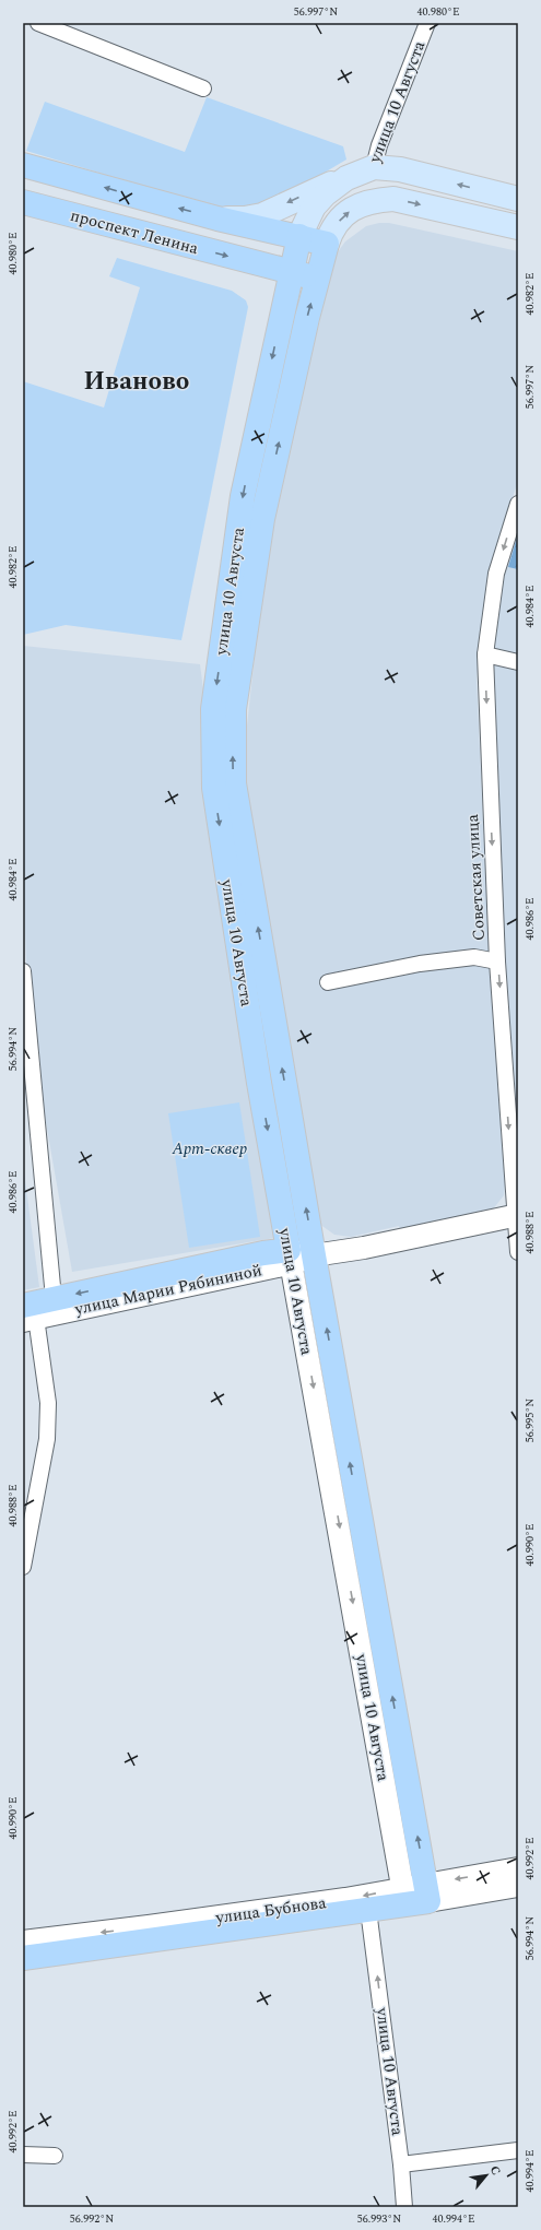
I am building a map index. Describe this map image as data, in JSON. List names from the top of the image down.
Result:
{
  "streets": {
    "highway": [
      "улица 10 Августа",
      "проспект Ленина",
      "улица Марии Рябининой",
      "улица Бубнова"
    ],
    "street": ["Советская улица"]
  },
  "crossings": [
    ["улица 10 Августа", "проспект Ленина"],
    ["улица 10 Августа", "улица Марии Рябининой"],
    ["улица 10 Августа", "улица Бубнова"],
    ["Советская улица", "улица Марии Рябининой"]
  ],
  "one_way": ["Советская улица", "улица Бубнова"],
  "districts": ["Иваново"],
  "parks": ["Арт-сквер"],
  "north": "top right",
  "coordinates": [
    "56.997°N",
    "40.980°E",
    "40.982°E",
    "40.984°E",
    "40.986°E",
    "56.994°N",
    "40.988°E",
    "56.995°N",
    "40.990°E",
    "40.992°E",
    "40.994°E",
    "56.992°N",
    "56.993°N"
  ]
}
